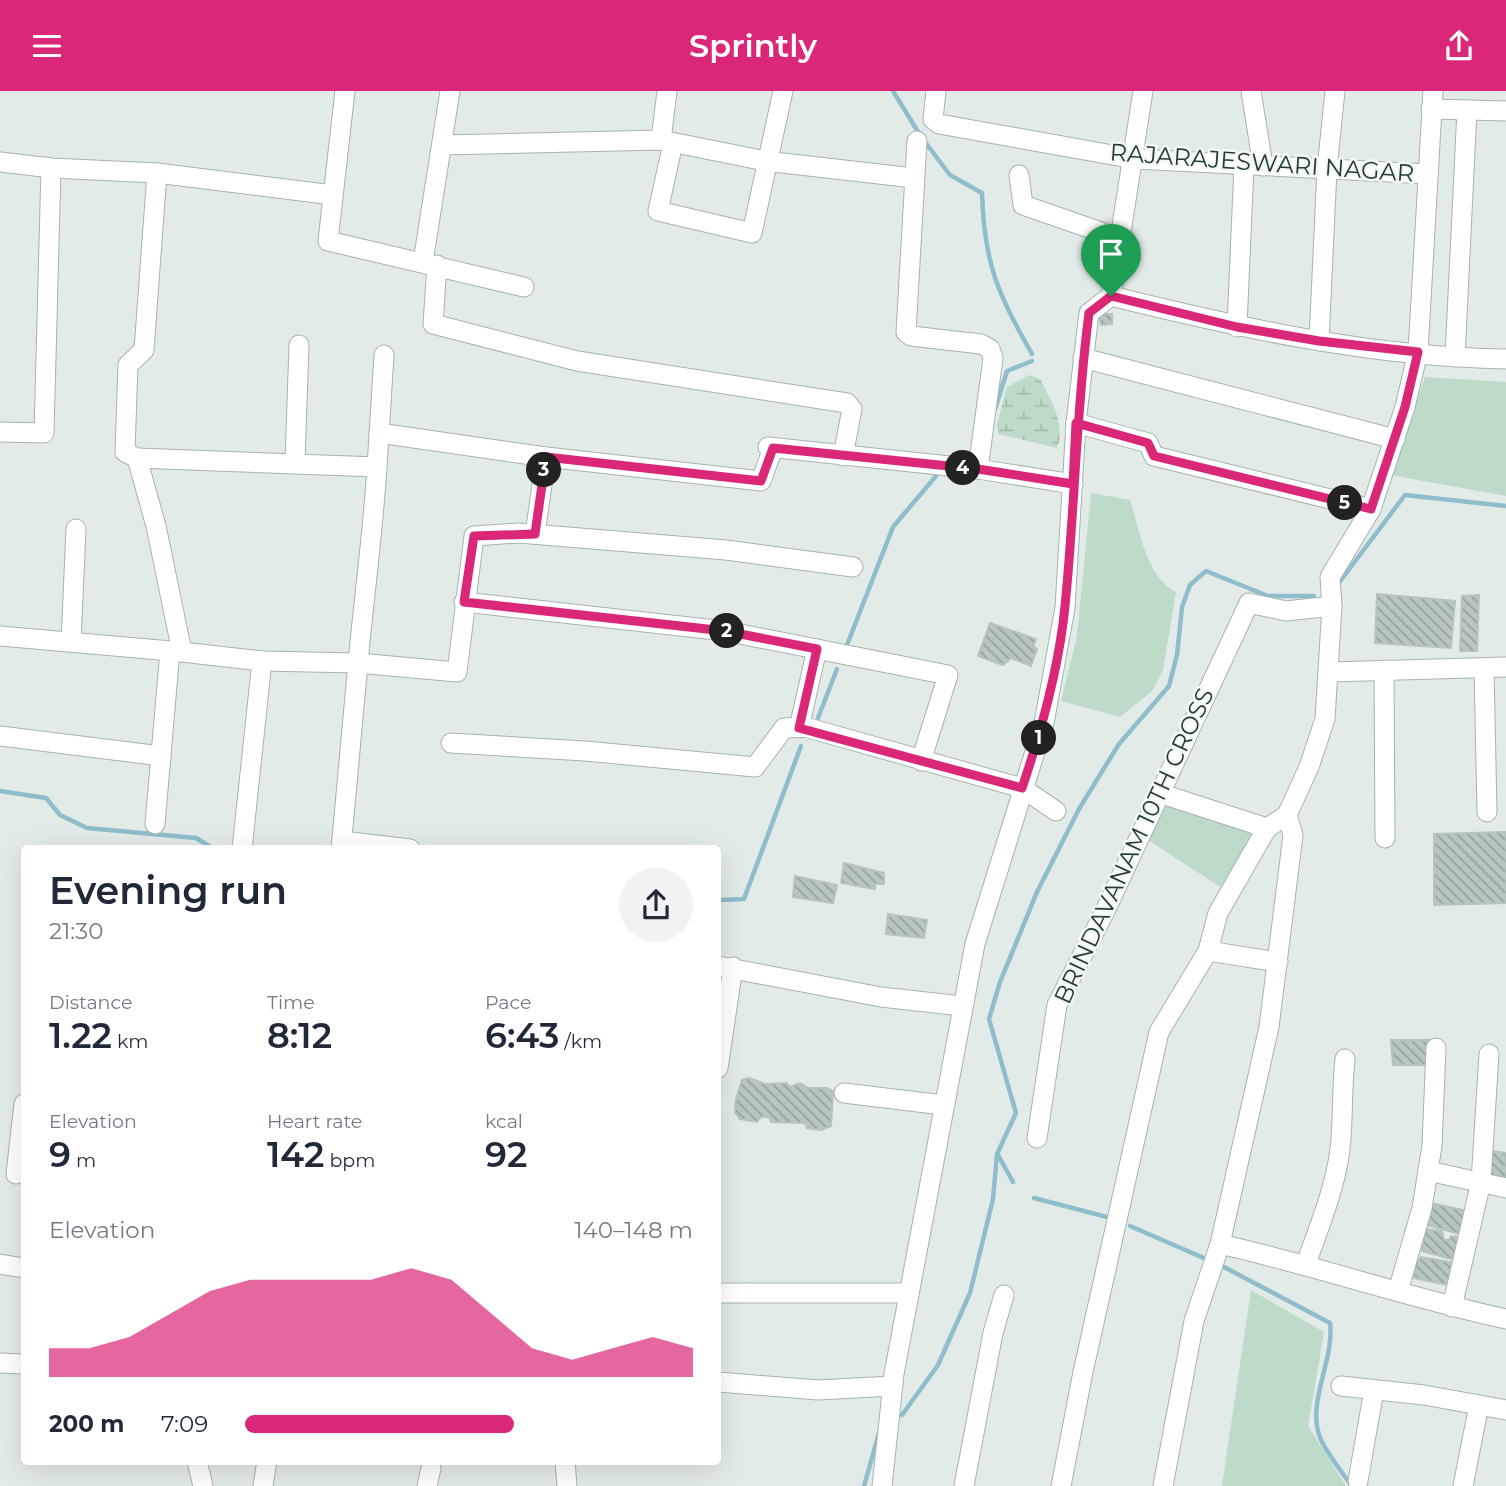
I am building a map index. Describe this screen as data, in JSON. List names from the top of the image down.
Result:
{
  "streets": {
    "street": ["RAJARAJESWARI NAGAR", "BRINDAVANAM 10TH CROSS"]
  },
  "page": {
    "header": "Sprintly",
    "pins": [
      "4",
      "3",
      "5",
      "2",
      "1"
    ],
    "heading": ["Evening run", "21:30"],
    "stats": [
      ["Distance", "1.22 km"],
      ["Time", "8:12"],
      ["Pace", "6:43 /km"],
      ["Elevation", "9 m"],
      ["Heart rate", "142 bpm"],
      ["kcal", "92"]
    ],
    "chart": ["Elevation", "140–148 m"],
    "list": [
      {
        "name": "200 m",
        "note": "7:09"
      }
    ]
  }
}
